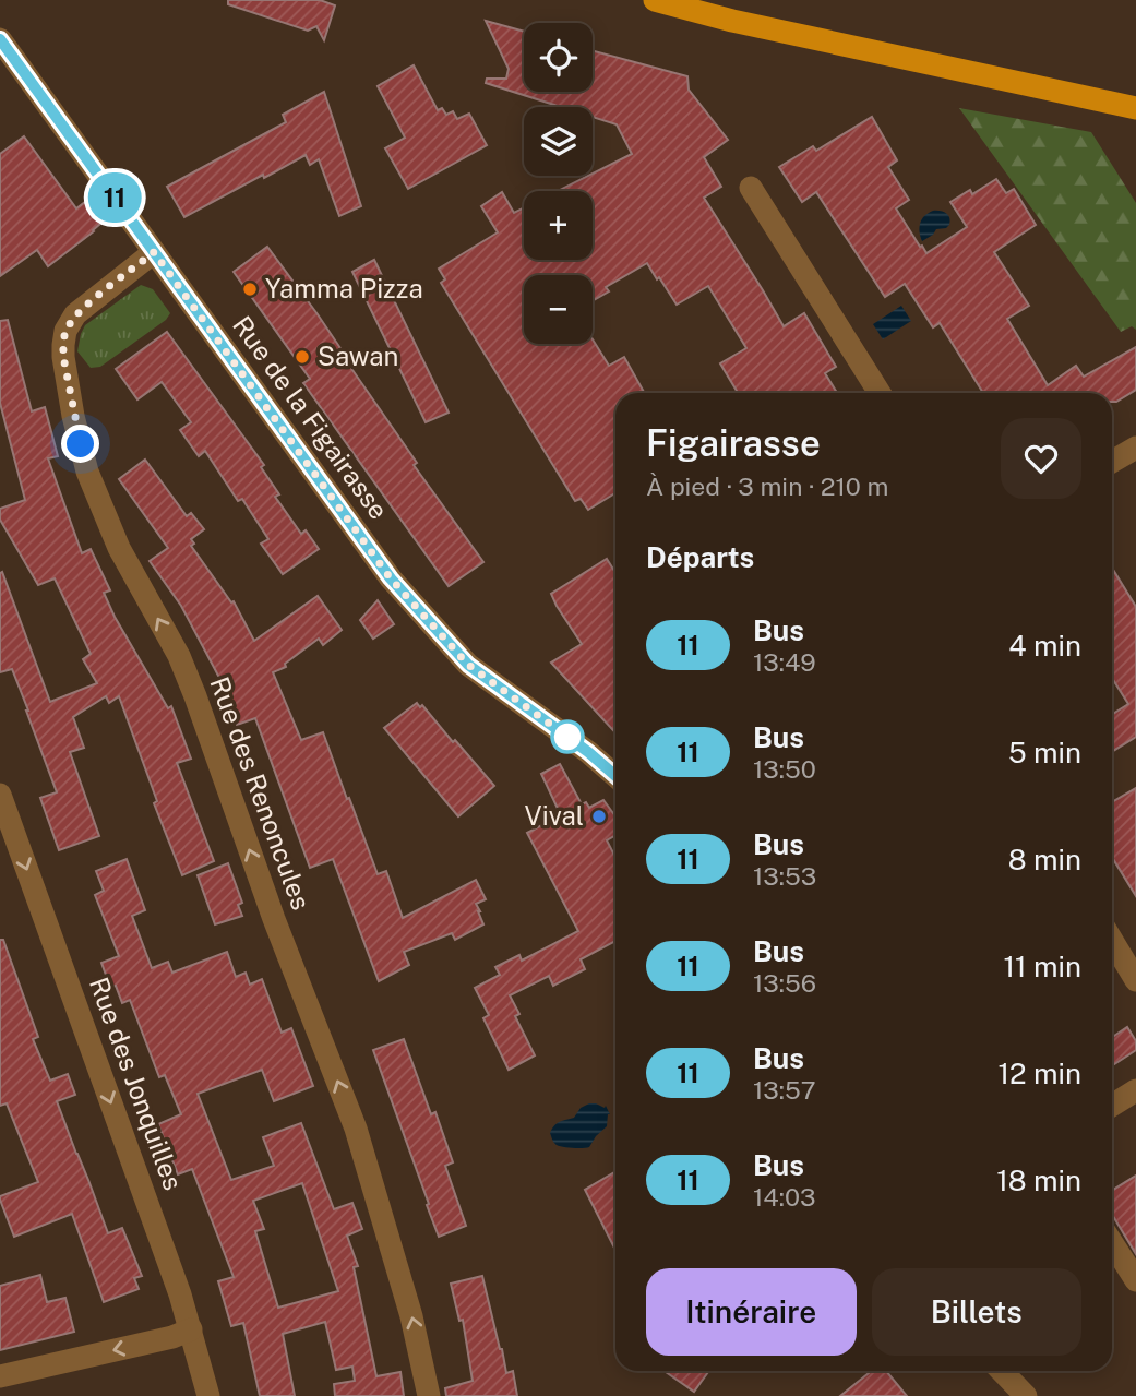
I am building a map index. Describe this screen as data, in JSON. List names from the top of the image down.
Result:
{
  "streets": {
    "street": ["Rue de la Figairasse", "Rue des Renoncules", "Rue des Jonquilles"]
  },
  "crossings": [
    ["Rue de la Figairasse", "Rue des Renoncules"]
  ],
  "one_way": ["Rue des Renoncules", "Rue des Jonquilles"],
  "places": ["Yamma Pizza", "Sawan", "Vival"],
  "lines": ["bus line 11"],
  "page": {
    "on_map": "11",
    "map_buttons": ["+", "−"],
    "heading": [
      ["Figairasse", "À pied · 3 min · 210 m"],
      "Départs"
    ],
    "list": [
      {
        "mark": "11",
        "name": "Bus",
        "note": "13:49",
        "value": "4 min"
      },
      {
        "mark": "11",
        "name": "Bus",
        "note": "13:50",
        "value": "5 min"
      },
      {
        "mark": "11",
        "name": "Bus",
        "note": "13:53",
        "value": "8 min"
      },
      {
        "mark": "11",
        "name": "Bus",
        "note": "13:56",
        "value": "11 min"
      },
      {
        "mark": "11",
        "name": "Bus",
        "note": "13:57",
        "value": "12 min"
      },
      {
        "mark": "11",
        "name": "Bus",
        "note": "14:03",
        "value": "18 min"
      }
    ],
    "buttons": ["Itinéraire", "Billets"]
  }
}
